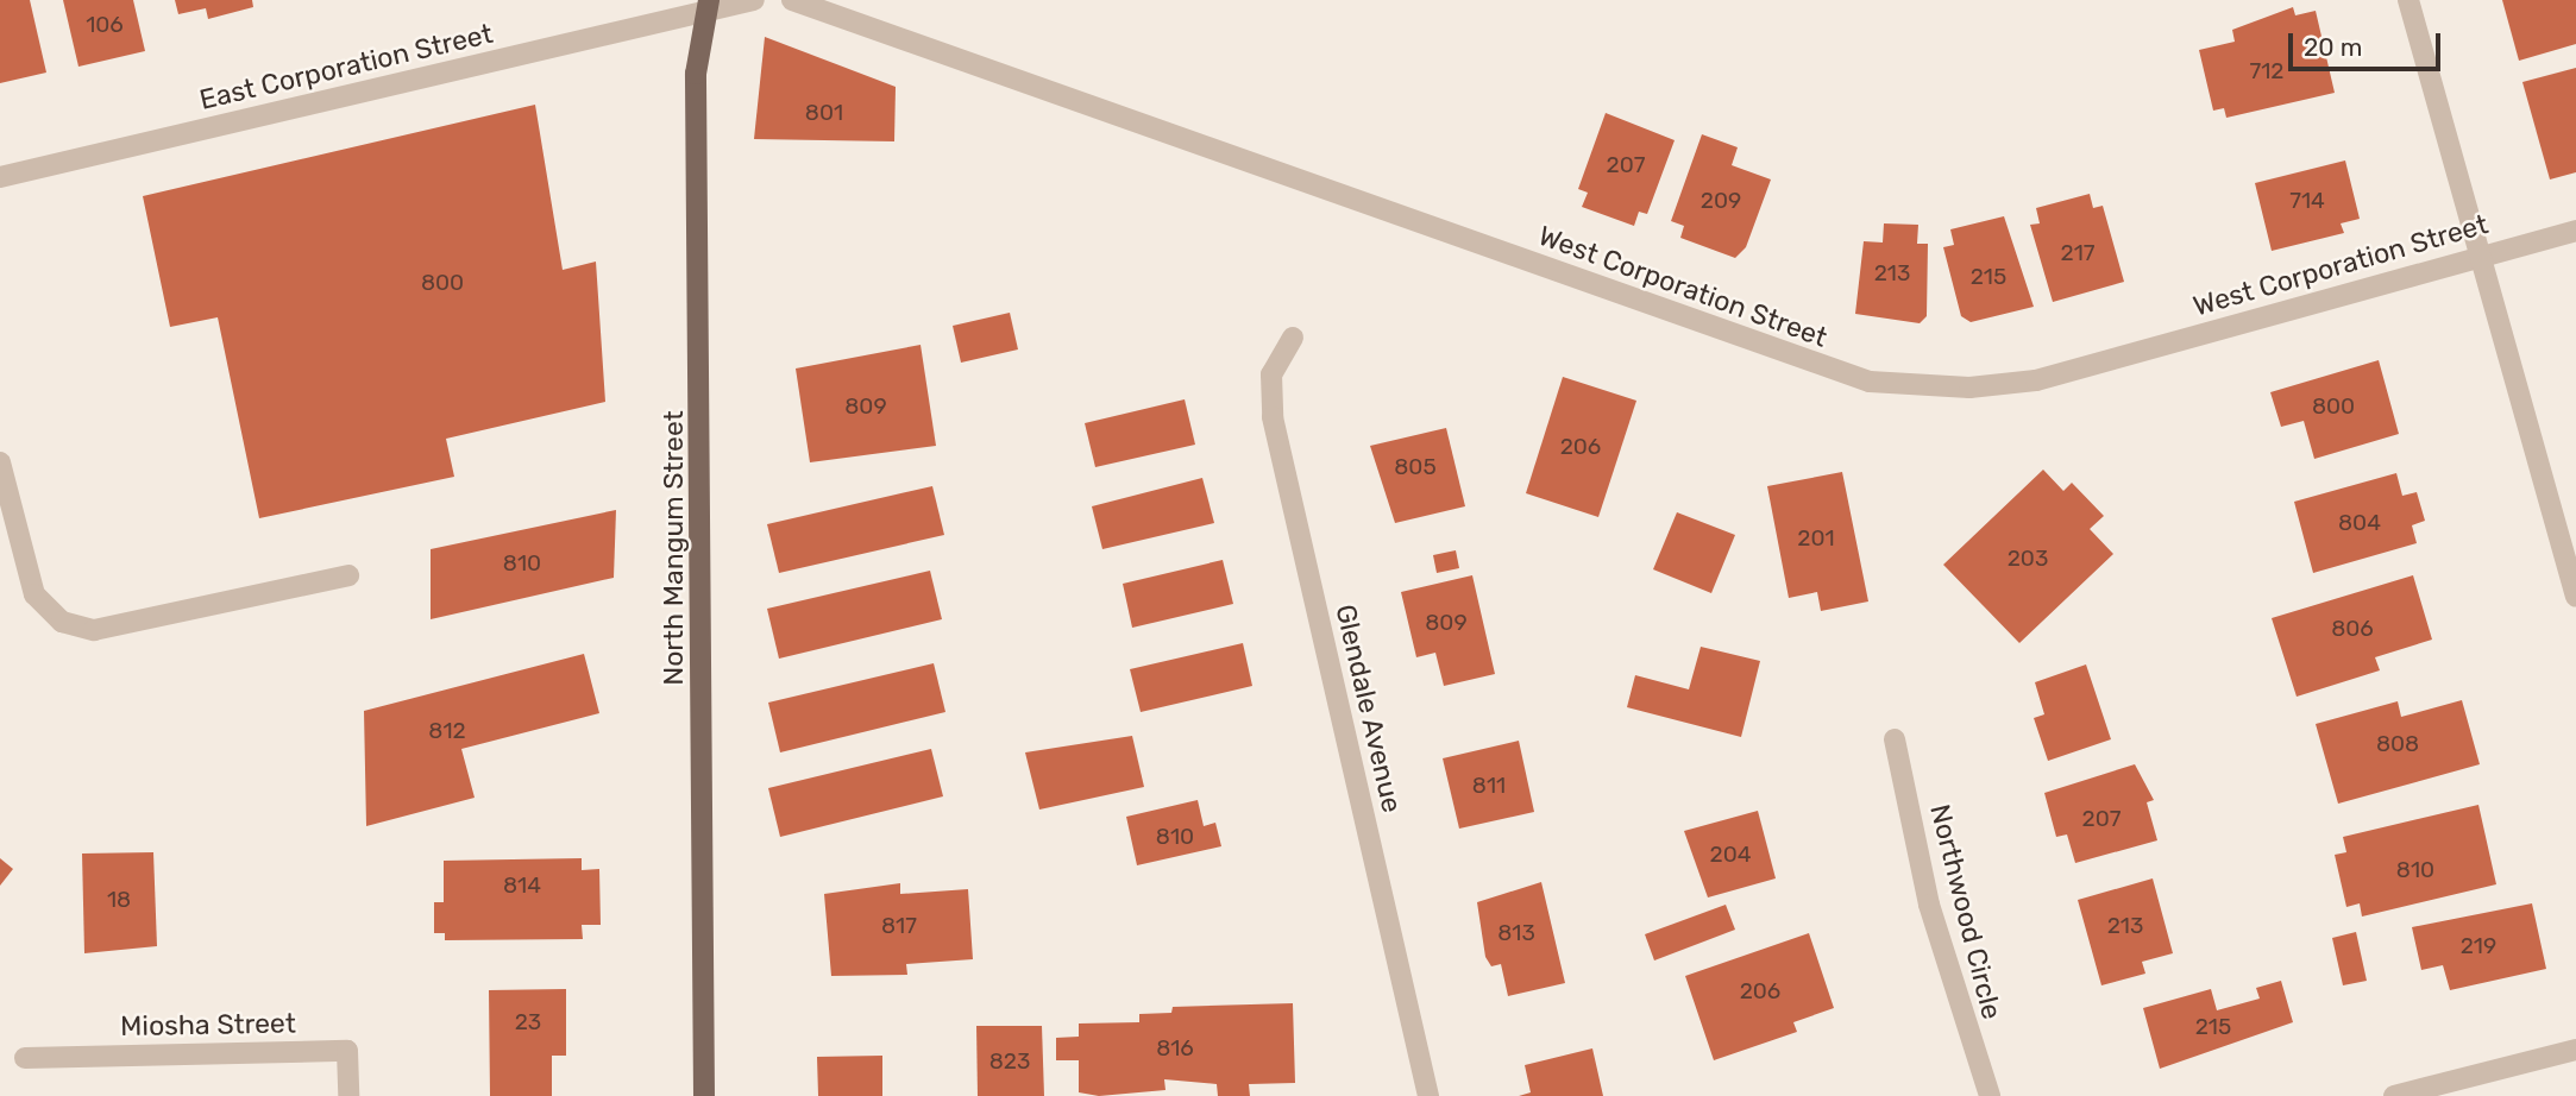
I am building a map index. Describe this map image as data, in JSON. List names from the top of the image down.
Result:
{
  "streets": {
    "main road": ["North Mangum Street"],
    "street": [
      "East Corporation Street",
      "West Corporation Street",
      "Glendale Avenue",
      "Northwood Circle",
      "Miosha Street"
    ]
  },
  "crossings": [
    ["East Corporation Street", "North Mangum Street"]
  ],
  "house_numbers": [
    "106",
    "712",
    "801",
    "207",
    "209",
    "714",
    "217",
    "213",
    "215",
    "800",
    "809",
    "800",
    "206",
    "805",
    "804",
    "201",
    "203",
    "810",
    "809",
    "806",
    "812",
    "808",
    "811",
    "207",
    "810",
    "204",
    "810",
    "814",
    "18",
    "817",
    "213",
    "813",
    "219",
    "206",
    "23",
    "215",
    "816",
    "823"
  ],
  "scale_bar": "20 m"
}
